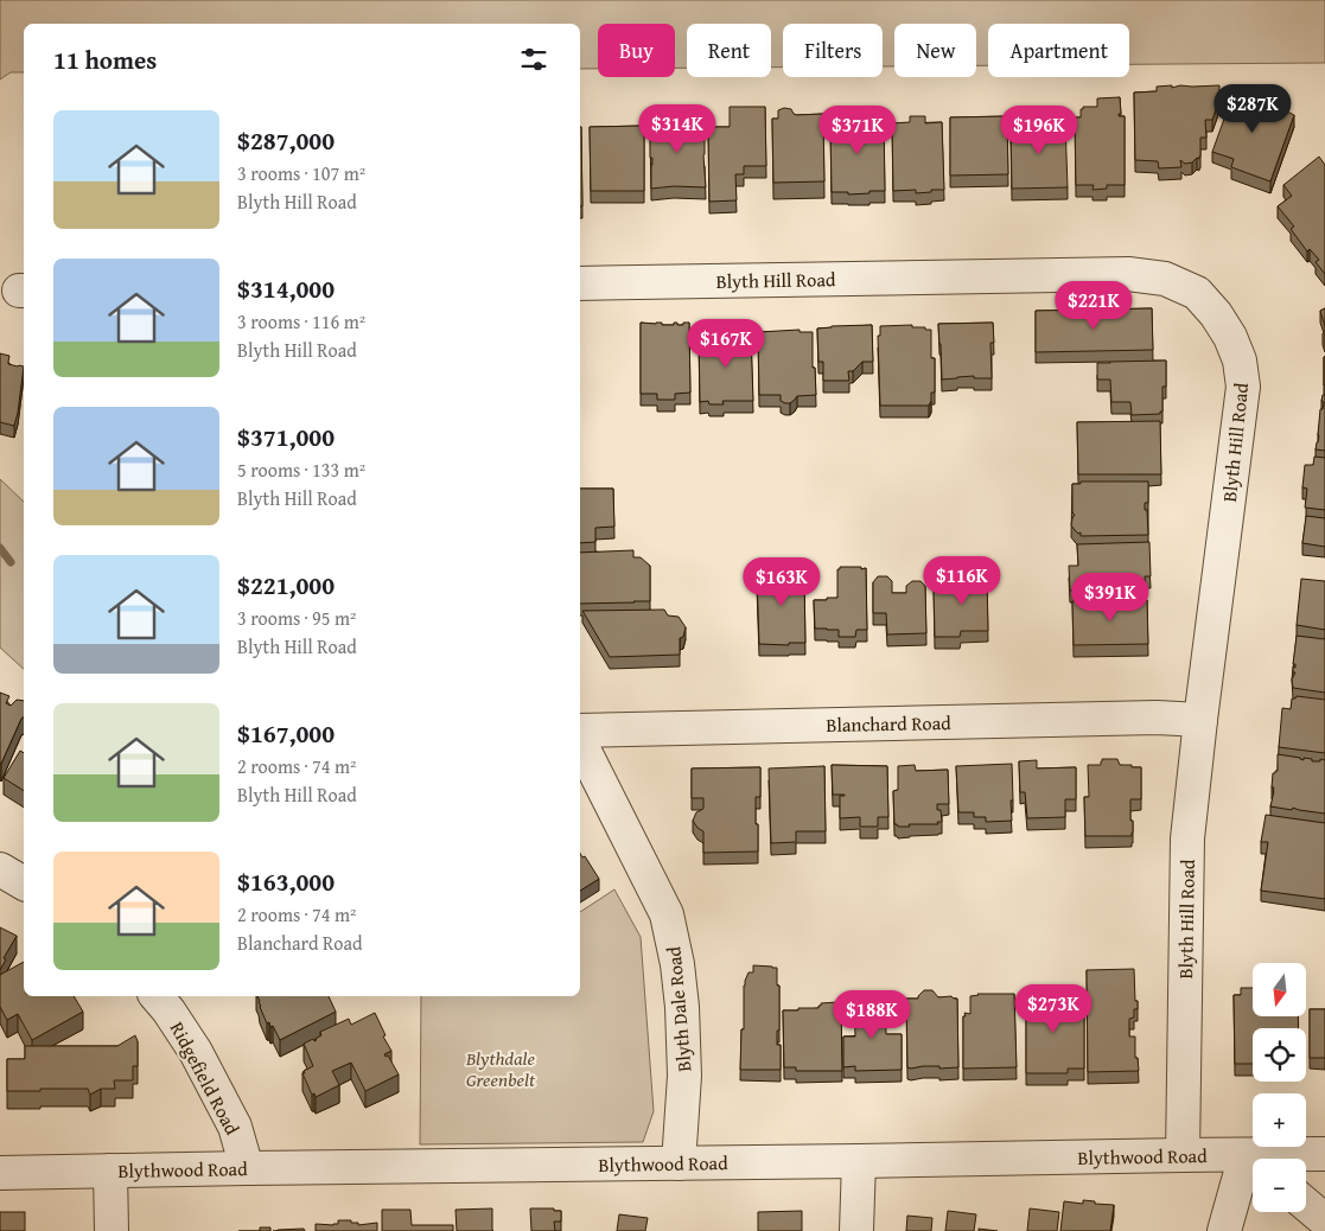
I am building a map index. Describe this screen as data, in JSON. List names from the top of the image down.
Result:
{
  "streets": {
    "street": [
      "Blyth Hill Road",
      "Blanchard Road",
      "Blyth Dale Road",
      "Ridgefield Road",
      "Blythwood Road"
    ]
  },
  "crossings": [
    ["Blyth Hill Road", "Blanchard Road"],
    ["Blyth Hill Road", "Blythwood Road"],
    ["Blyth Dale Road", "Blythwood Road"],
    ["Ridgefield Road", "Blythwood Road"]
  ],
  "parks": ["Blythdale Greenbelt"],
  "north": "bottom",
  "page": {
    "chip": [
      "Buy",
      "Rent",
      "Filters",
      "New",
      "Apartment"
    ],
    "heading": "11 homes",
    "price": [
      "$287K",
      "$314K",
      "$371K",
      "$196K",
      "$221K",
      "$167K",
      "$116K",
      "$163K",
      "$391K",
      "$273K",
      "$188K"
    ],
    "list": [
      {
        "name": "$287,000",
        "note": "3 rooms · 107 m² · Blyth Hill Road"
      },
      {
        "name": "$314,000",
        "note": "3 rooms · 116 m² · Blyth Hill Road"
      },
      {
        "name": "$371,000",
        "note": "5 rooms · 133 m² · Blyth Hill Road"
      },
      {
        "name": "$221,000",
        "note": "3 rooms · 95 m² · Blyth Hill Road"
      },
      {
        "name": "$167,000",
        "note": "2 rooms · 74 m² · Blyth Hill Road"
      },
      {
        "name": "$163,000",
        "note": "2 rooms · 74 m² · Blanchard Road"
      }
    ],
    "map_buttons": ["+", "−"]
  }
}
